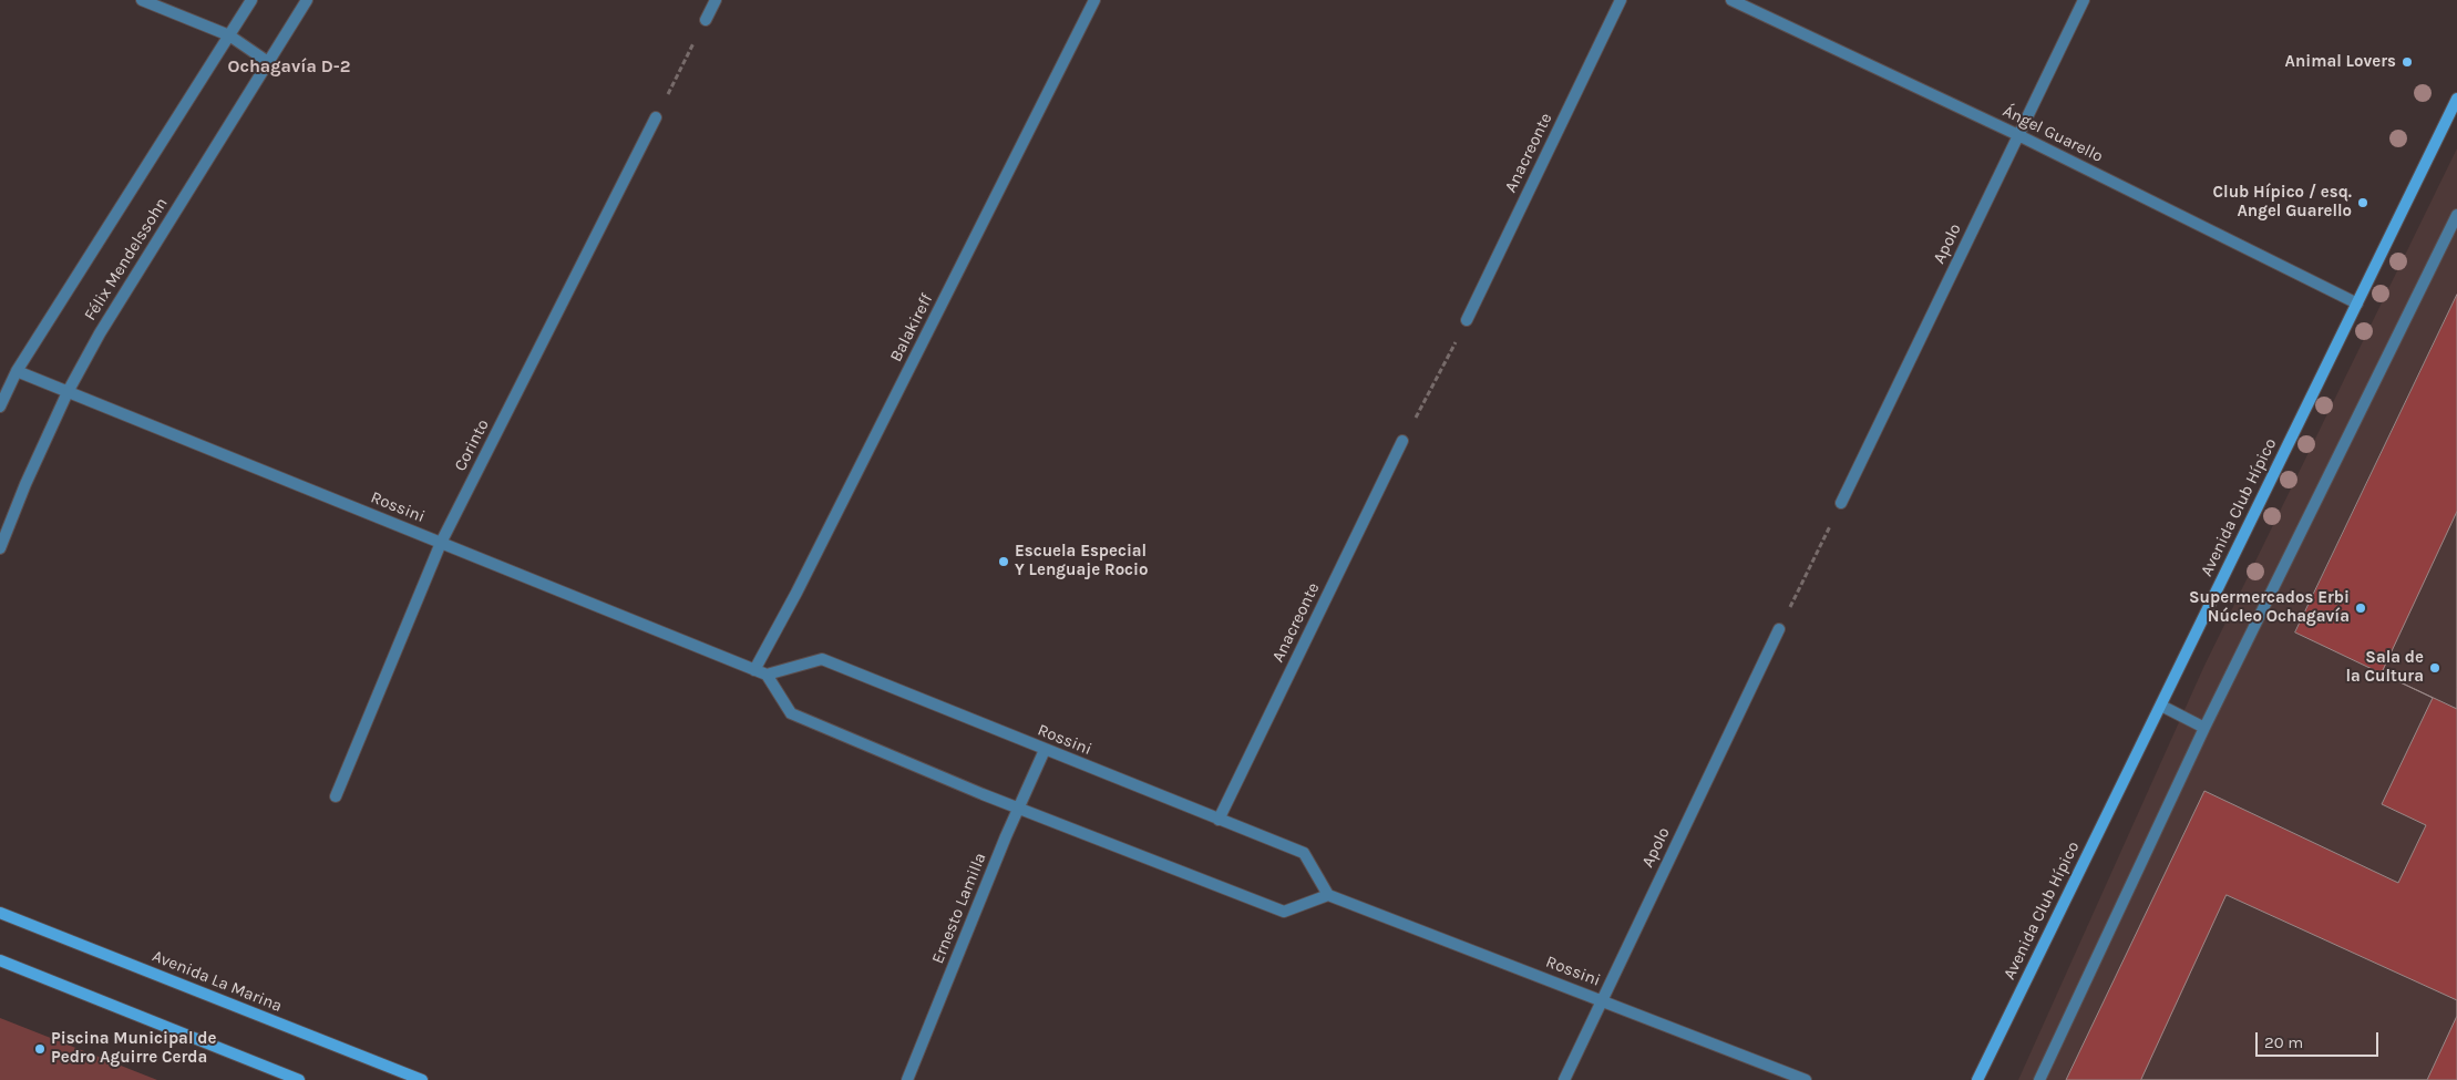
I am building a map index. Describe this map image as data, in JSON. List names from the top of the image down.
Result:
{
  "streets": {
    "main road": ["Avenida Club Hípico", "Avenida La Marina"],
    "street": [
      "Ángel Guarello",
      "Anacreonte",
      "Apolo",
      "Félix Mendelssohn",
      "Balakireff",
      "Corinto",
      "Rossini",
      "Ernesto Lamilla"
    ]
  },
  "crossings": [
    ["Ángel Guarello", "Apolo"],
    ["Ángel Guarello", "Avenida Club Hípico"],
    ["Anacreonte", "Rossini"],
    ["Apolo", "Rossini"],
    ["Félix Mendelssohn", "Rossini"],
    ["Balakireff", "Rossini"],
    ["Corinto", "Rossini"],
    ["Rossini", "Ernesto Lamilla"]
  ],
  "districts": ["Ochagavía D-2"],
  "places": [
    "Animal Lovers",
    "Club Hípico / esq. Angel Guarello",
    "Escuela Especial Y Lenguaje Rocio",
    "Supermercados Erbi Núcleo Ochagavía",
    "Sala de la Cultura",
    "Piscina Municipal de Pedro Aguirre Cerda"
  ],
  "scale_bar": "20 m"
}
